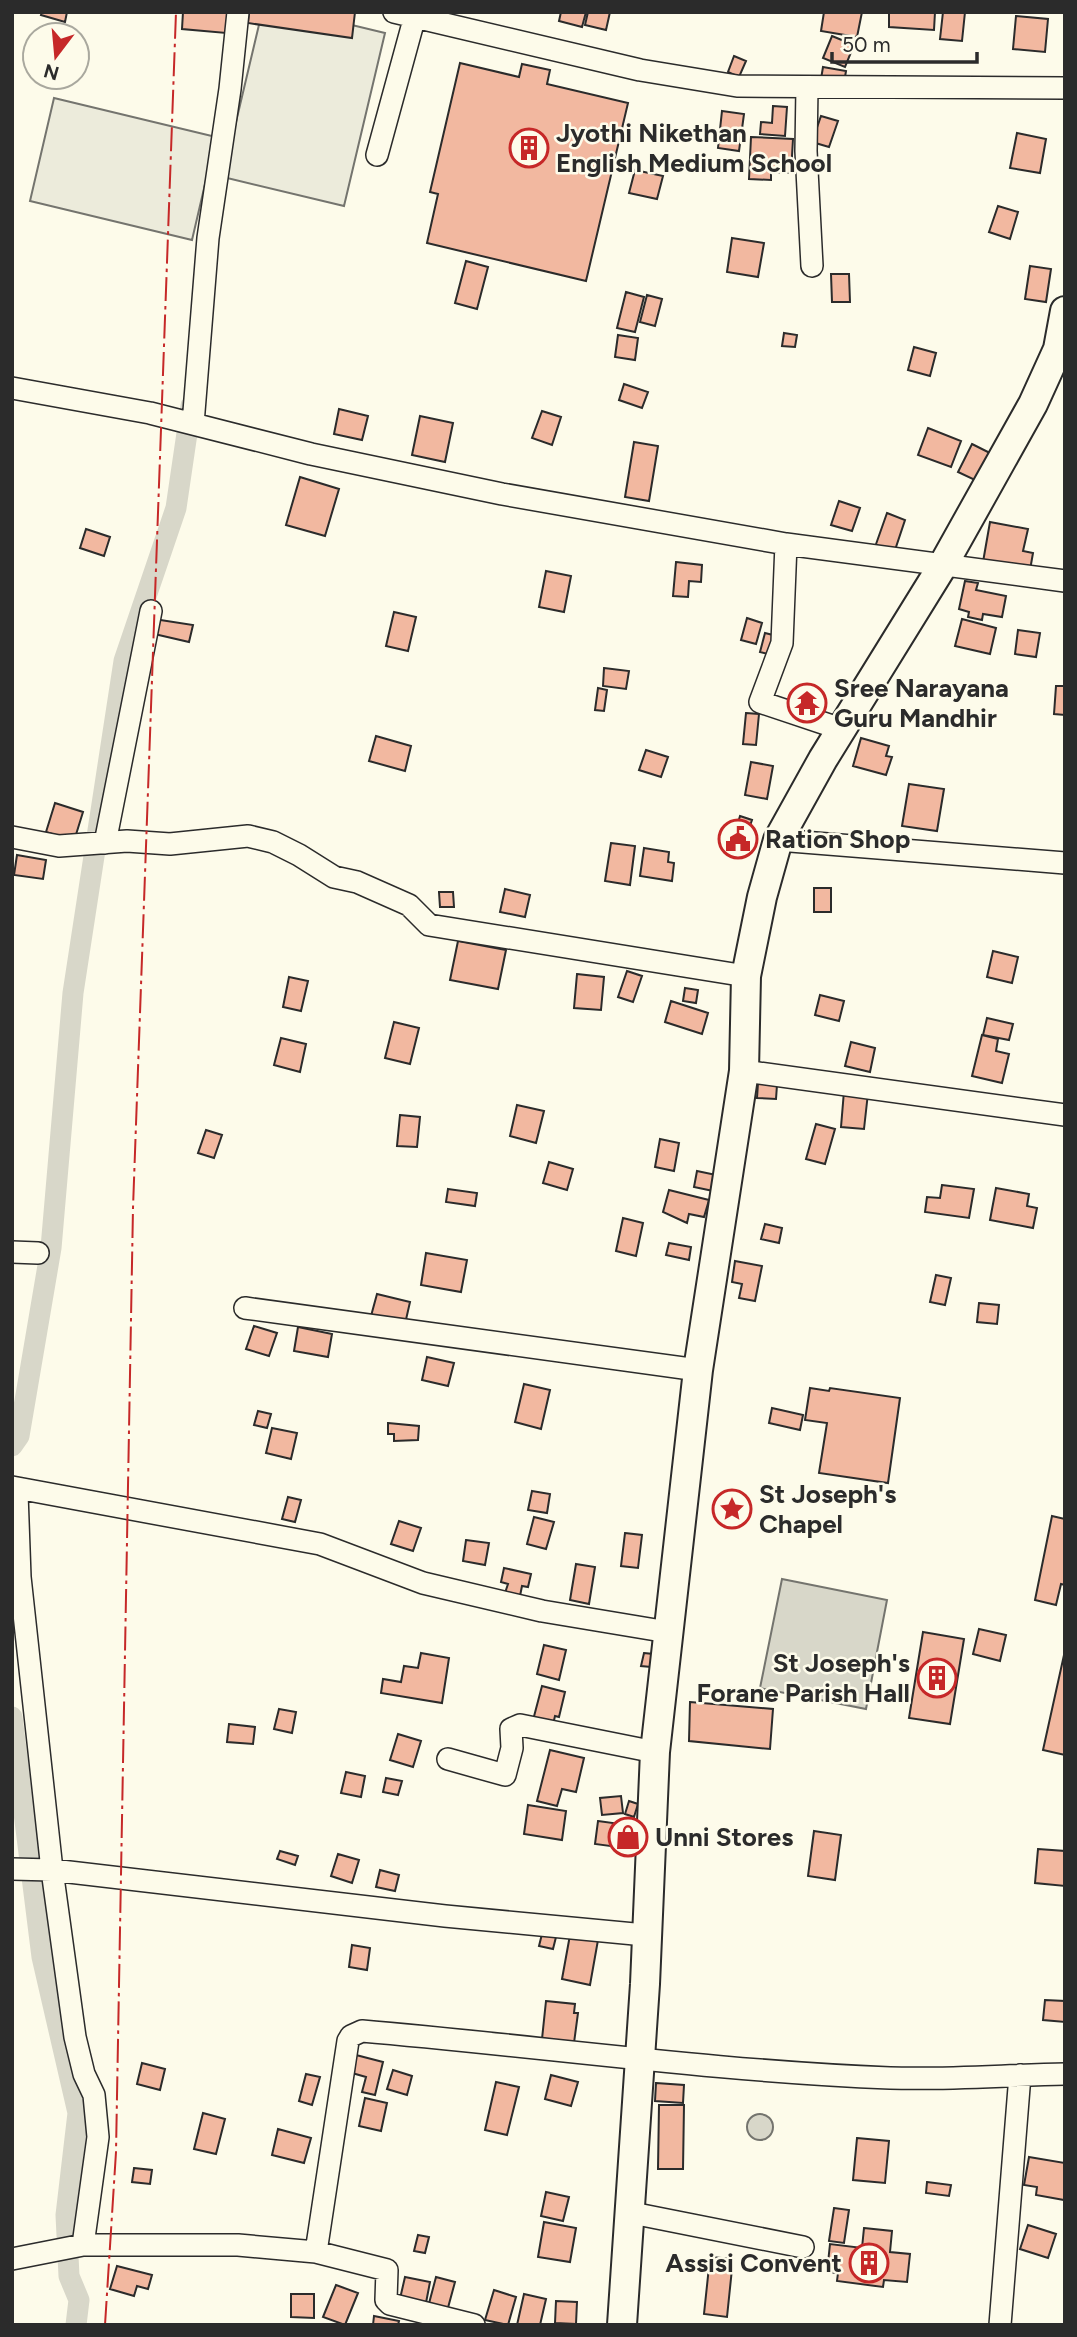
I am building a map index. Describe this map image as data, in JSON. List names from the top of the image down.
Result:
{
  "places": {
    "building": ["Jyothi Nikethan English Medium School", "St Joseph's Forane Parish Hall", "Assisi Convent"],
    "temple": ["Sree Narayana Guru Mandhir"],
    "public building": ["Ration Shop"],
    "place": ["St Joseph's Chapel"],
    "shop": ["Unni Stores"]
  },
  "scale_bar": "50 m",
  "north": "bottom"
}
